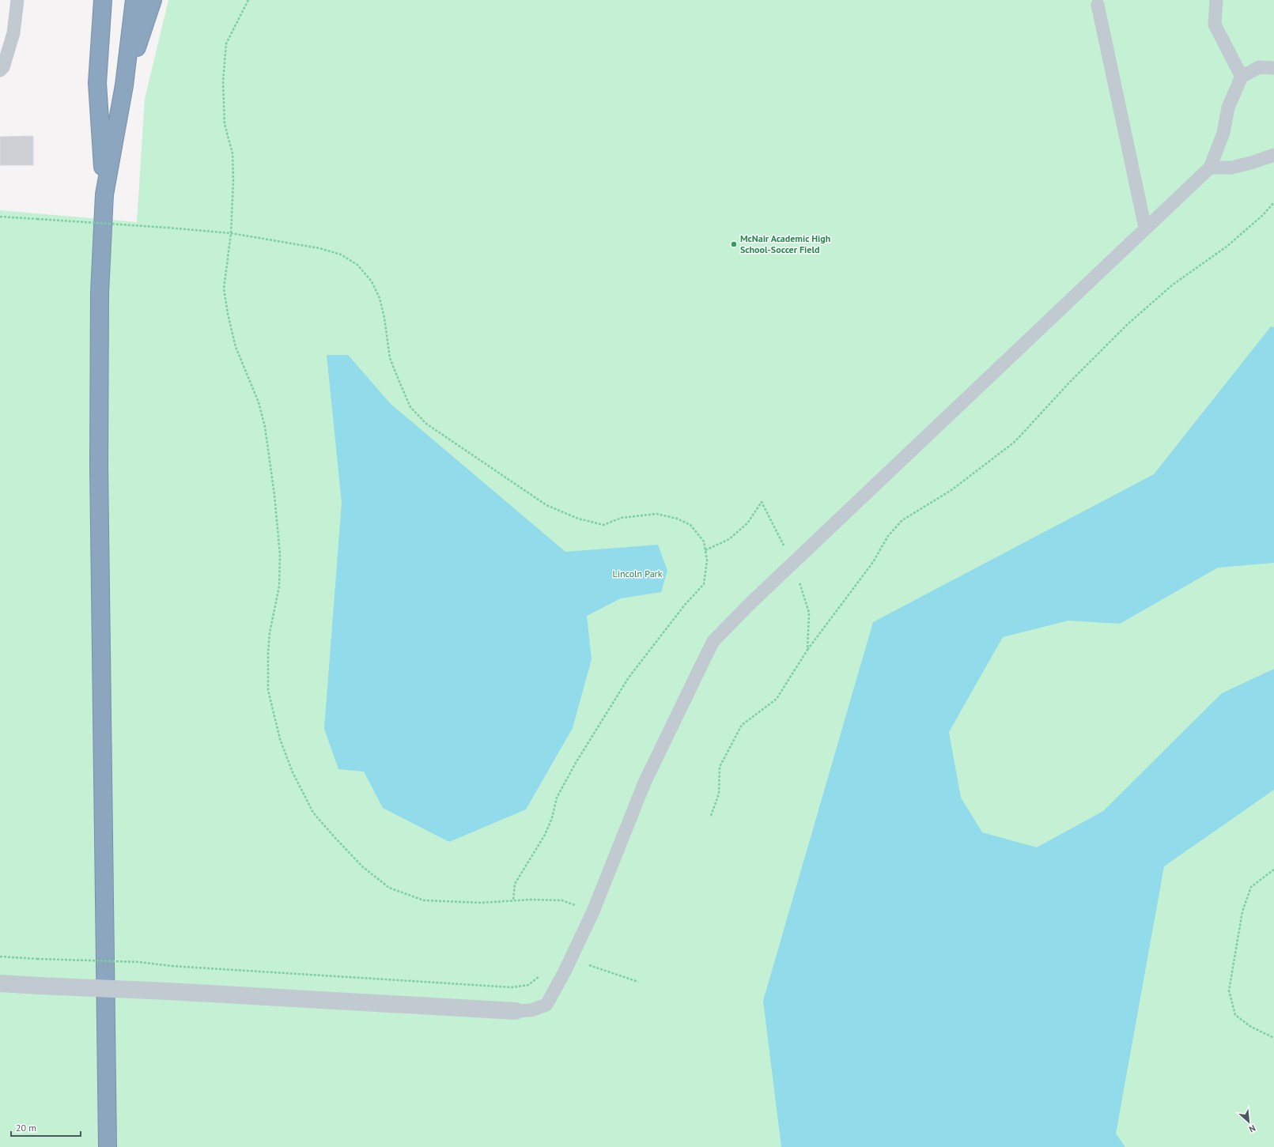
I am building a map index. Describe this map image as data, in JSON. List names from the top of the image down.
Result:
{
  "parks": ["Lincoln Park"],
  "places": ["McNair Academic High School-Soccer Field"],
  "scale_bar": "20 m",
  "north": "bottom right"
}
